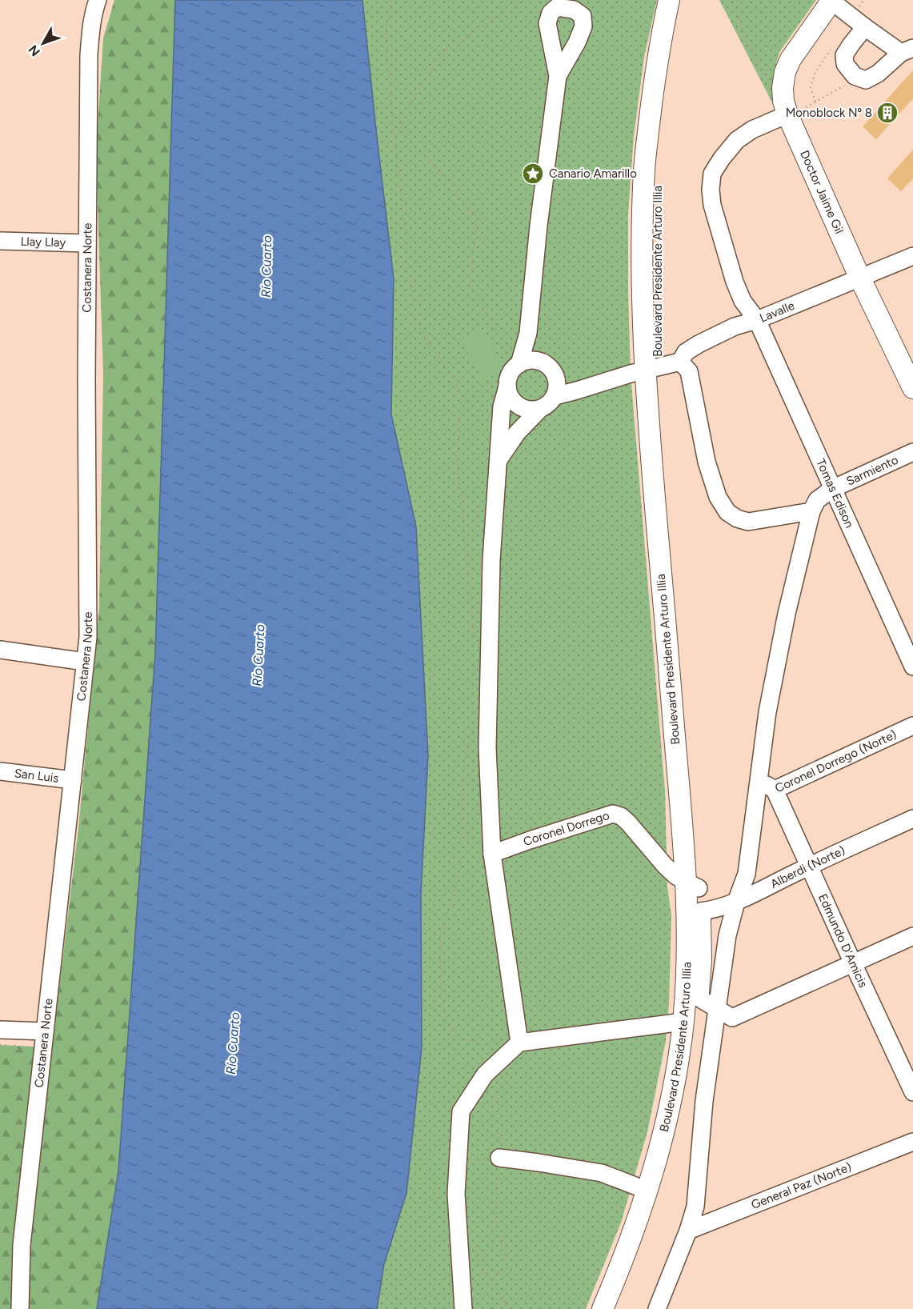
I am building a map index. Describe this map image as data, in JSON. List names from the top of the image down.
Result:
{
  "streets": {
    "main road": ["Doctor Jaime Gil", "Boulevard Presidente Arturo Illia"],
    "street": [
      "Llay Llay",
      "Costanera Norte",
      "Lavalle",
      "Sarmiento",
      "Tomas Edison",
      "Coronel Dorrego (Norte)",
      "San Luis",
      "Coronel Dorrego",
      "Alberdi (Norte)",
      "Edmundo D'Amicis",
      "General Paz (Norte)"
    ]
  },
  "crossings": [
    ["Doctor Jaime Gil", "Lavalle"],
    ["Doctor Jaime Gil", "Tomas Edison"],
    ["Llay Llay", "Costanera Norte"],
    ["Costanera Norte", "San Luis"],
    ["Boulevard Presidente Arturo Illia", "Coronel Dorrego"],
    ["Boulevard Presidente Arturo Illia", "Alberdi (Norte)"],
    ["Lavalle", "Tomas Edison"],
    ["Sarmiento", "Tomas Edison"],
    ["Coronel Dorrego (Norte)", "Edmundo D'Amicis"],
    ["Alberdi (Norte)", "Edmundo D'Amicis"]
  ],
  "water": ["Río Cuarto"],
  "places": {
    "building": ["Monoblock Nº 8"],
    "place": ["Canario Amarillo"]
  },
  "north": "bottom left"
}
